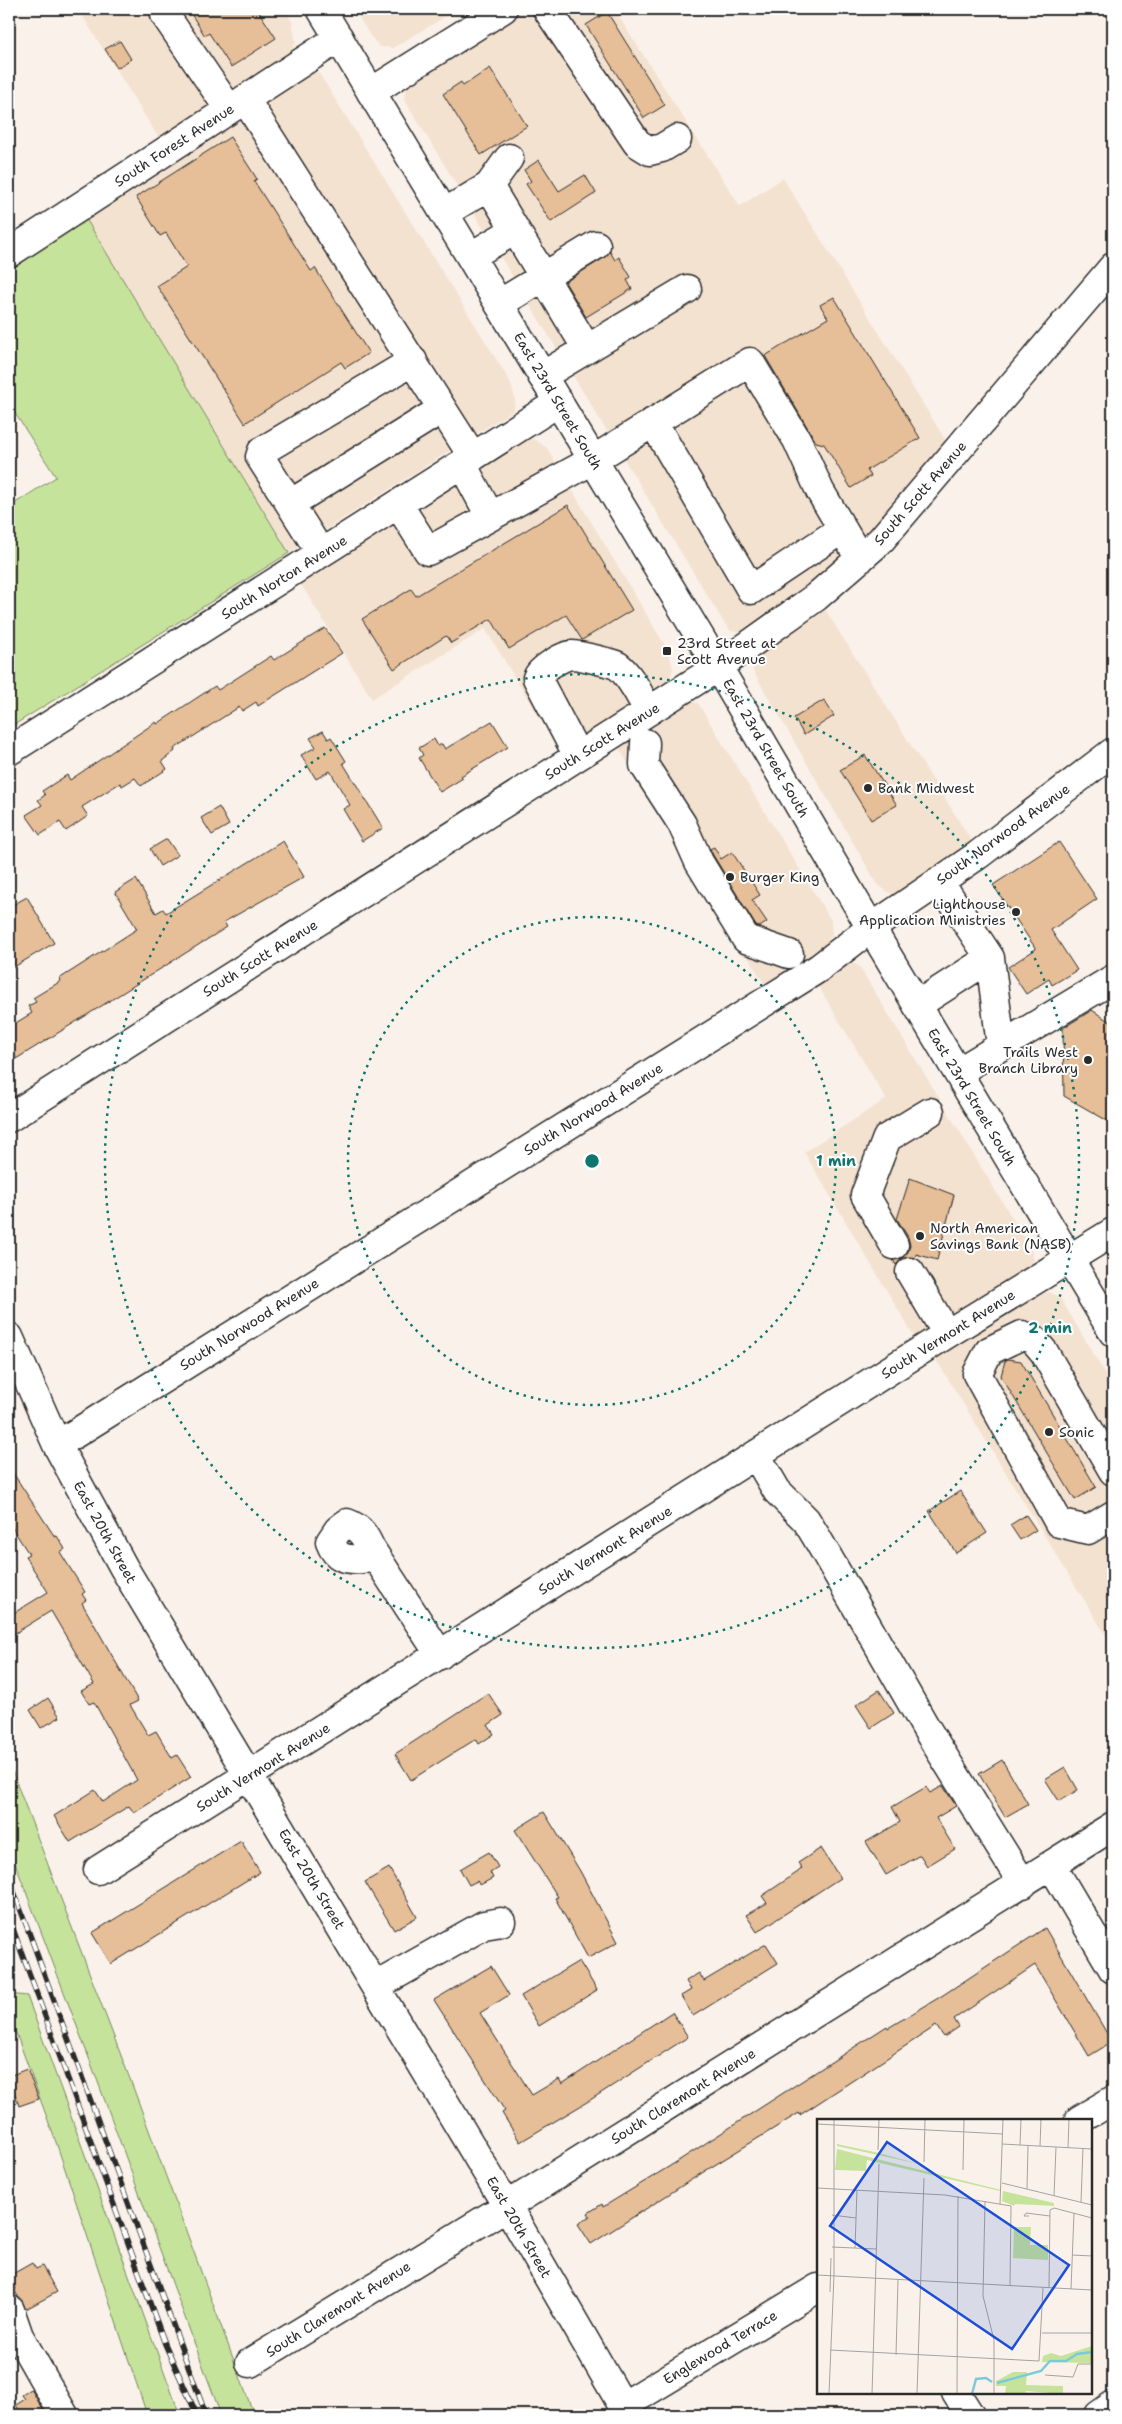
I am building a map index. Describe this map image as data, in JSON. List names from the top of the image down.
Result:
{
  "streets": {
    "street": [
      "South Forest Avenue",
      "East 23rd Street South",
      "South Scott Avenue",
      "South Norton Avenue",
      "South Norwood Avenue",
      "South Vermont Avenue",
      "East 20th Street",
      "South Claremont Avenue",
      "Englewood Terrace"
    ]
  },
  "crossings": [
    ["South Forest Avenue", "East 23rd Street South"],
    ["East 23rd Street South", "South Scott Avenue"],
    ["East 23rd Street South", "South Norton Avenue"],
    ["East 23rd Street South", "South Norwood Avenue"],
    ["East 23rd Street South", "South Vermont Avenue"],
    ["South Norwood Avenue", "East 20th Street"],
    ["South Vermont Avenue", "East 20th Street"],
    ["East 20th Street", "South Claremont Avenue"],
    ["East 20th Street", "Englewood Terrace"]
  ],
  "places": {
    "transit": ["23rd Street at Scott Avenue"],
    "other": [
      "Bank Midwest",
      "Burger King",
      "Lighthouse Application Ministries",
      "Trails West Branch Library",
      "North American Savings Bank (NASB)",
      "Sonic"
    ]
  },
  "rings": ["1 min", "2 min"]
}
